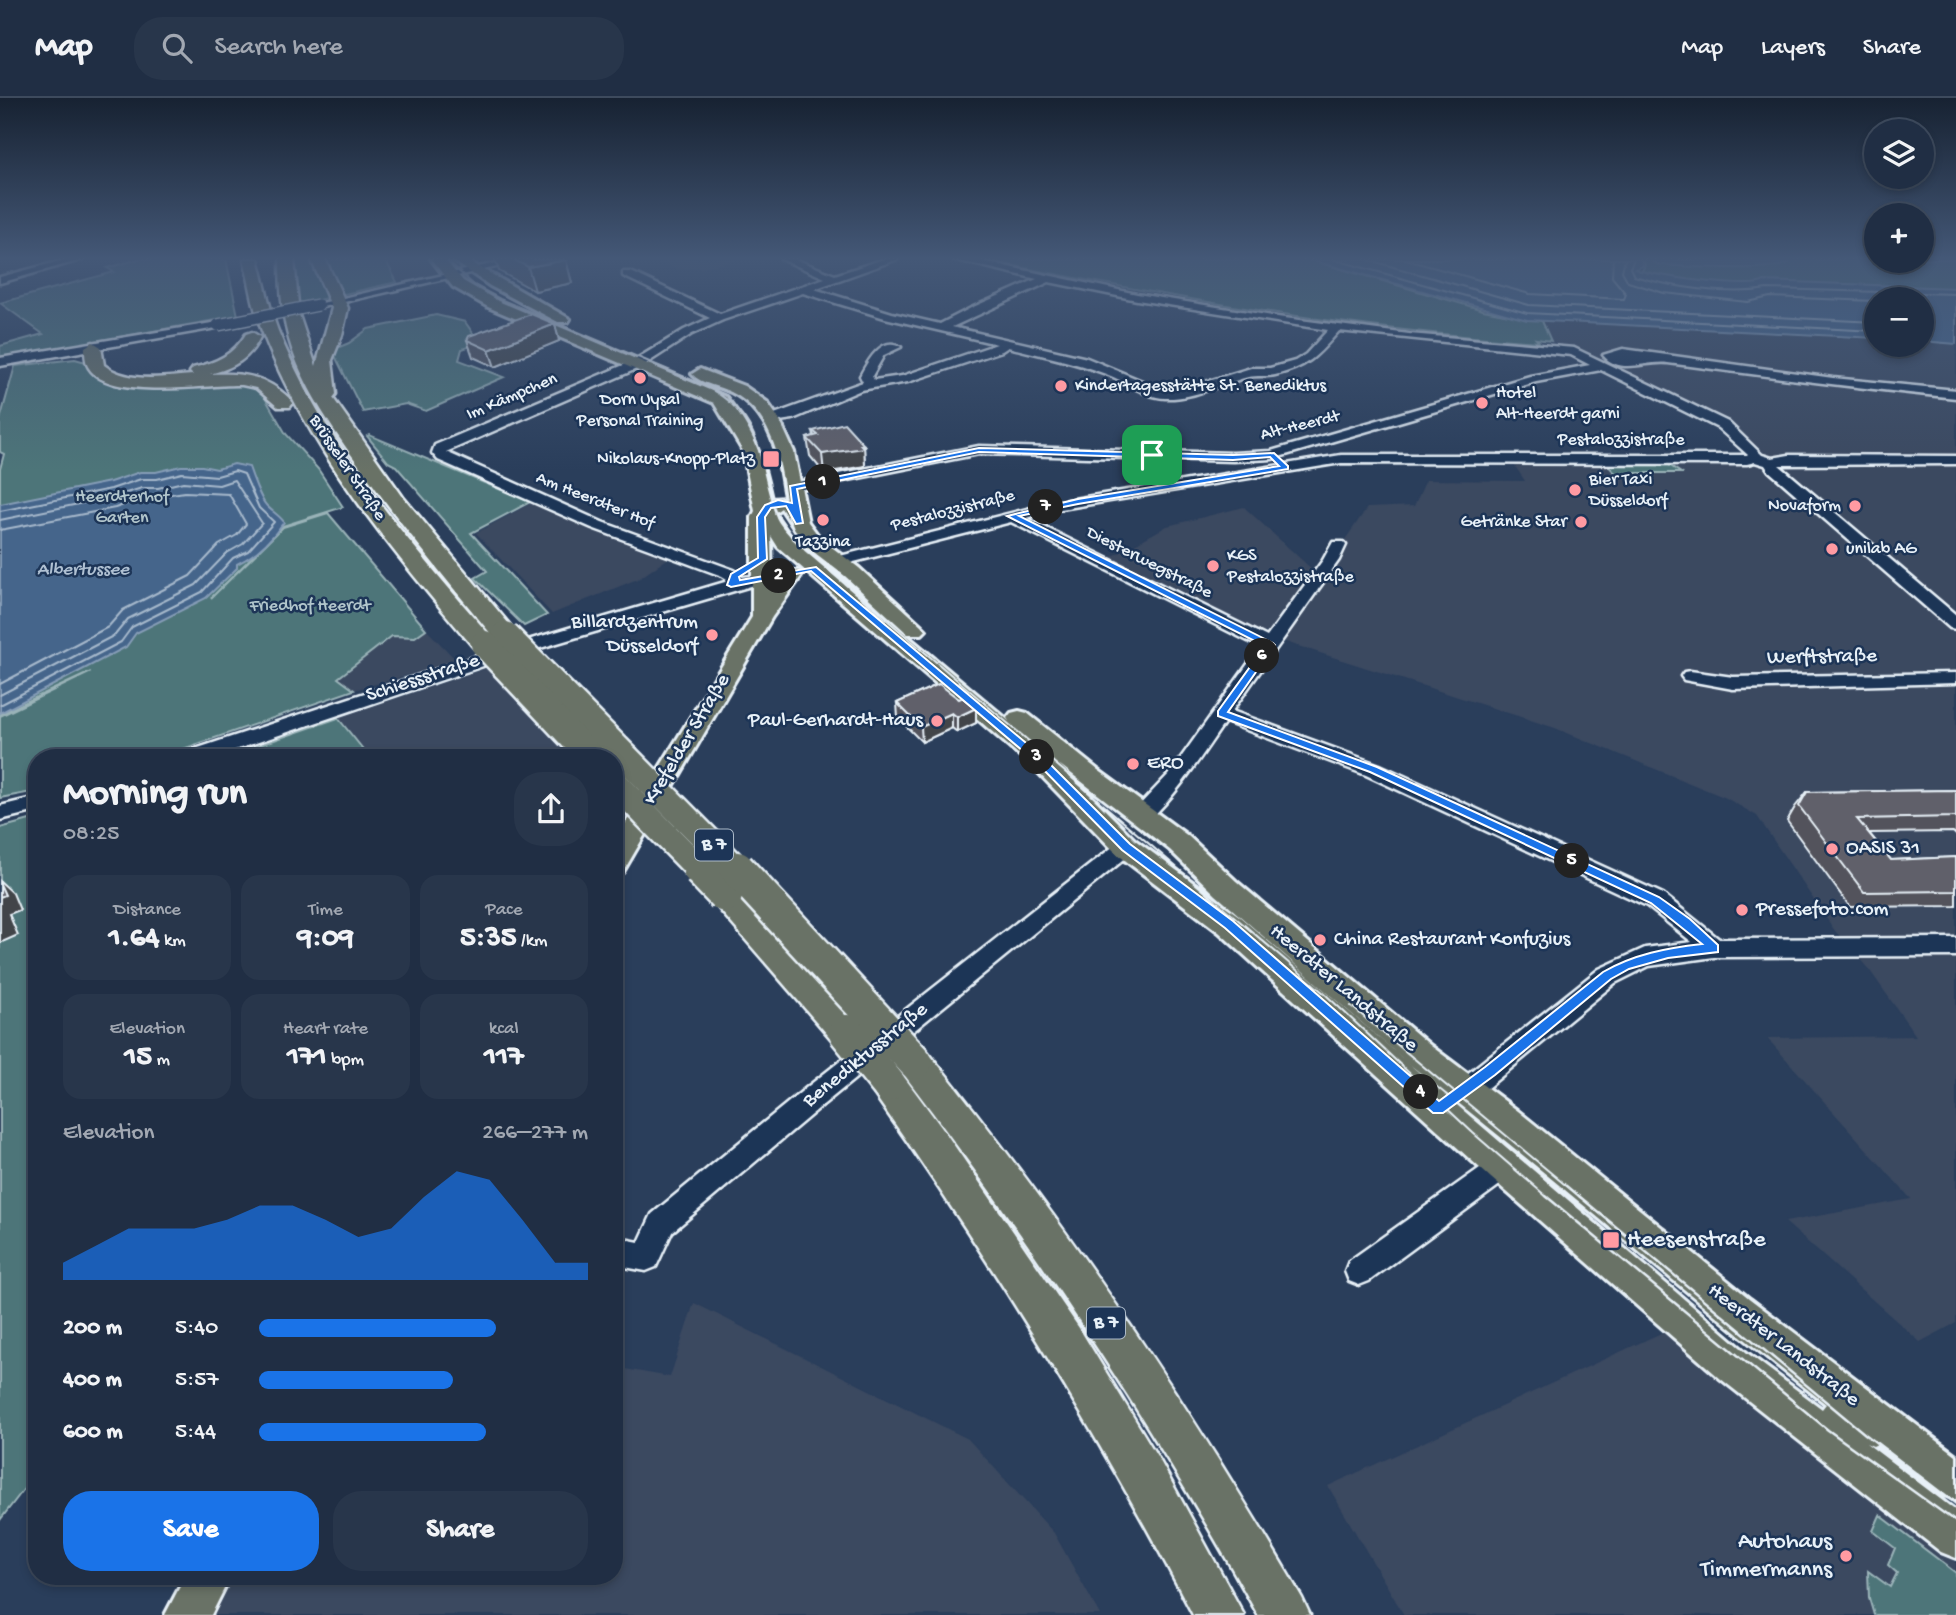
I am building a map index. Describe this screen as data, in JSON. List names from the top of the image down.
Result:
{
  "streets": {
    "highway": ["Brüsseler Straße", "B 7"],
    "main road": ["Krefelder Straße", "Heerdter Landstraße"],
    "street": [
      "Im Kämpchen",
      "Alt-Heerdt",
      "Pestalozzistraße",
      "Am Heerdter Hof",
      "Diesterwegstraße",
      "Werftstraße",
      "Schiessstraße",
      "Benediktusstraße"
    ]
  },
  "crossings": [
    ["Im Kämpchen", "Am Heerdter Hof"],
    ["Pestalozzistraße", "Diesterwegstraße"],
    ["Pestalozzistraße", "Heerdter Landstraße"],
    ["Brüsseler Straße", "B 7"],
    ["Am Heerdter Hof", "Schiessstraße"],
    ["Am Heerdter Hof", "Krefelder Straße"],
    ["Schiessstraße", "Krefelder Straße"],
    ["Heerdter Landstraße", "Benediktusstraße"]
  ],
  "water": ["Albertussee"],
  "parks": ["Heerdterhof Garten", "Friedhof Heerdt"],
  "places": {
    "other": [
      "Dorn Uysal Personal Training",
      "Kindertagesstätte St. Benediktus",
      "Hotel Alt-Heerdt garni",
      "Bier Taxi Düsseldorf",
      "Novaform",
      "Tazzina",
      "Getränke Star",
      "unilab AG",
      "KGS Pestalozzistraße",
      "Billardzentrum Düsseldorf",
      "Paul-Gerhardt-Haus",
      "ERO",
      "OASIS 31",
      "Pressefoto.com",
      "China Restaurant Konfuzius",
      "Autohaus Timmermanns"
    ],
    "transit": ["Nikolaus-Knopp-Platz", "Heesenstraße"]
  },
  "page": {
    "header": "Map",
    "search": "Search here",
    "nav": ["Map", "Layers", "Share"],
    "map_buttons": ["+", "−"],
    "pins": [
      "1",
      "7",
      "2",
      "6",
      "3",
      "5",
      "4"
    ],
    "heading": ["Morning run", "08:25"],
    "stats": [
      ["Distance", "1.64 km"],
      ["Time", "9:09"],
      ["Pace", "5:35 /km"],
      ["Elevation", "15 m"],
      ["Heart rate", "171 bpm"],
      ["kcal", "117"]
    ],
    "chart": ["Elevation", "266–277 m"],
    "list": [
      {
        "name": "200 m",
        "note": "5:40"
      },
      {
        "name": "400 m",
        "note": "5:57"
      },
      {
        "name": "600 m",
        "note": "5:44"
      }
    ],
    "buttons": ["Save", "Share"]
  }
}
